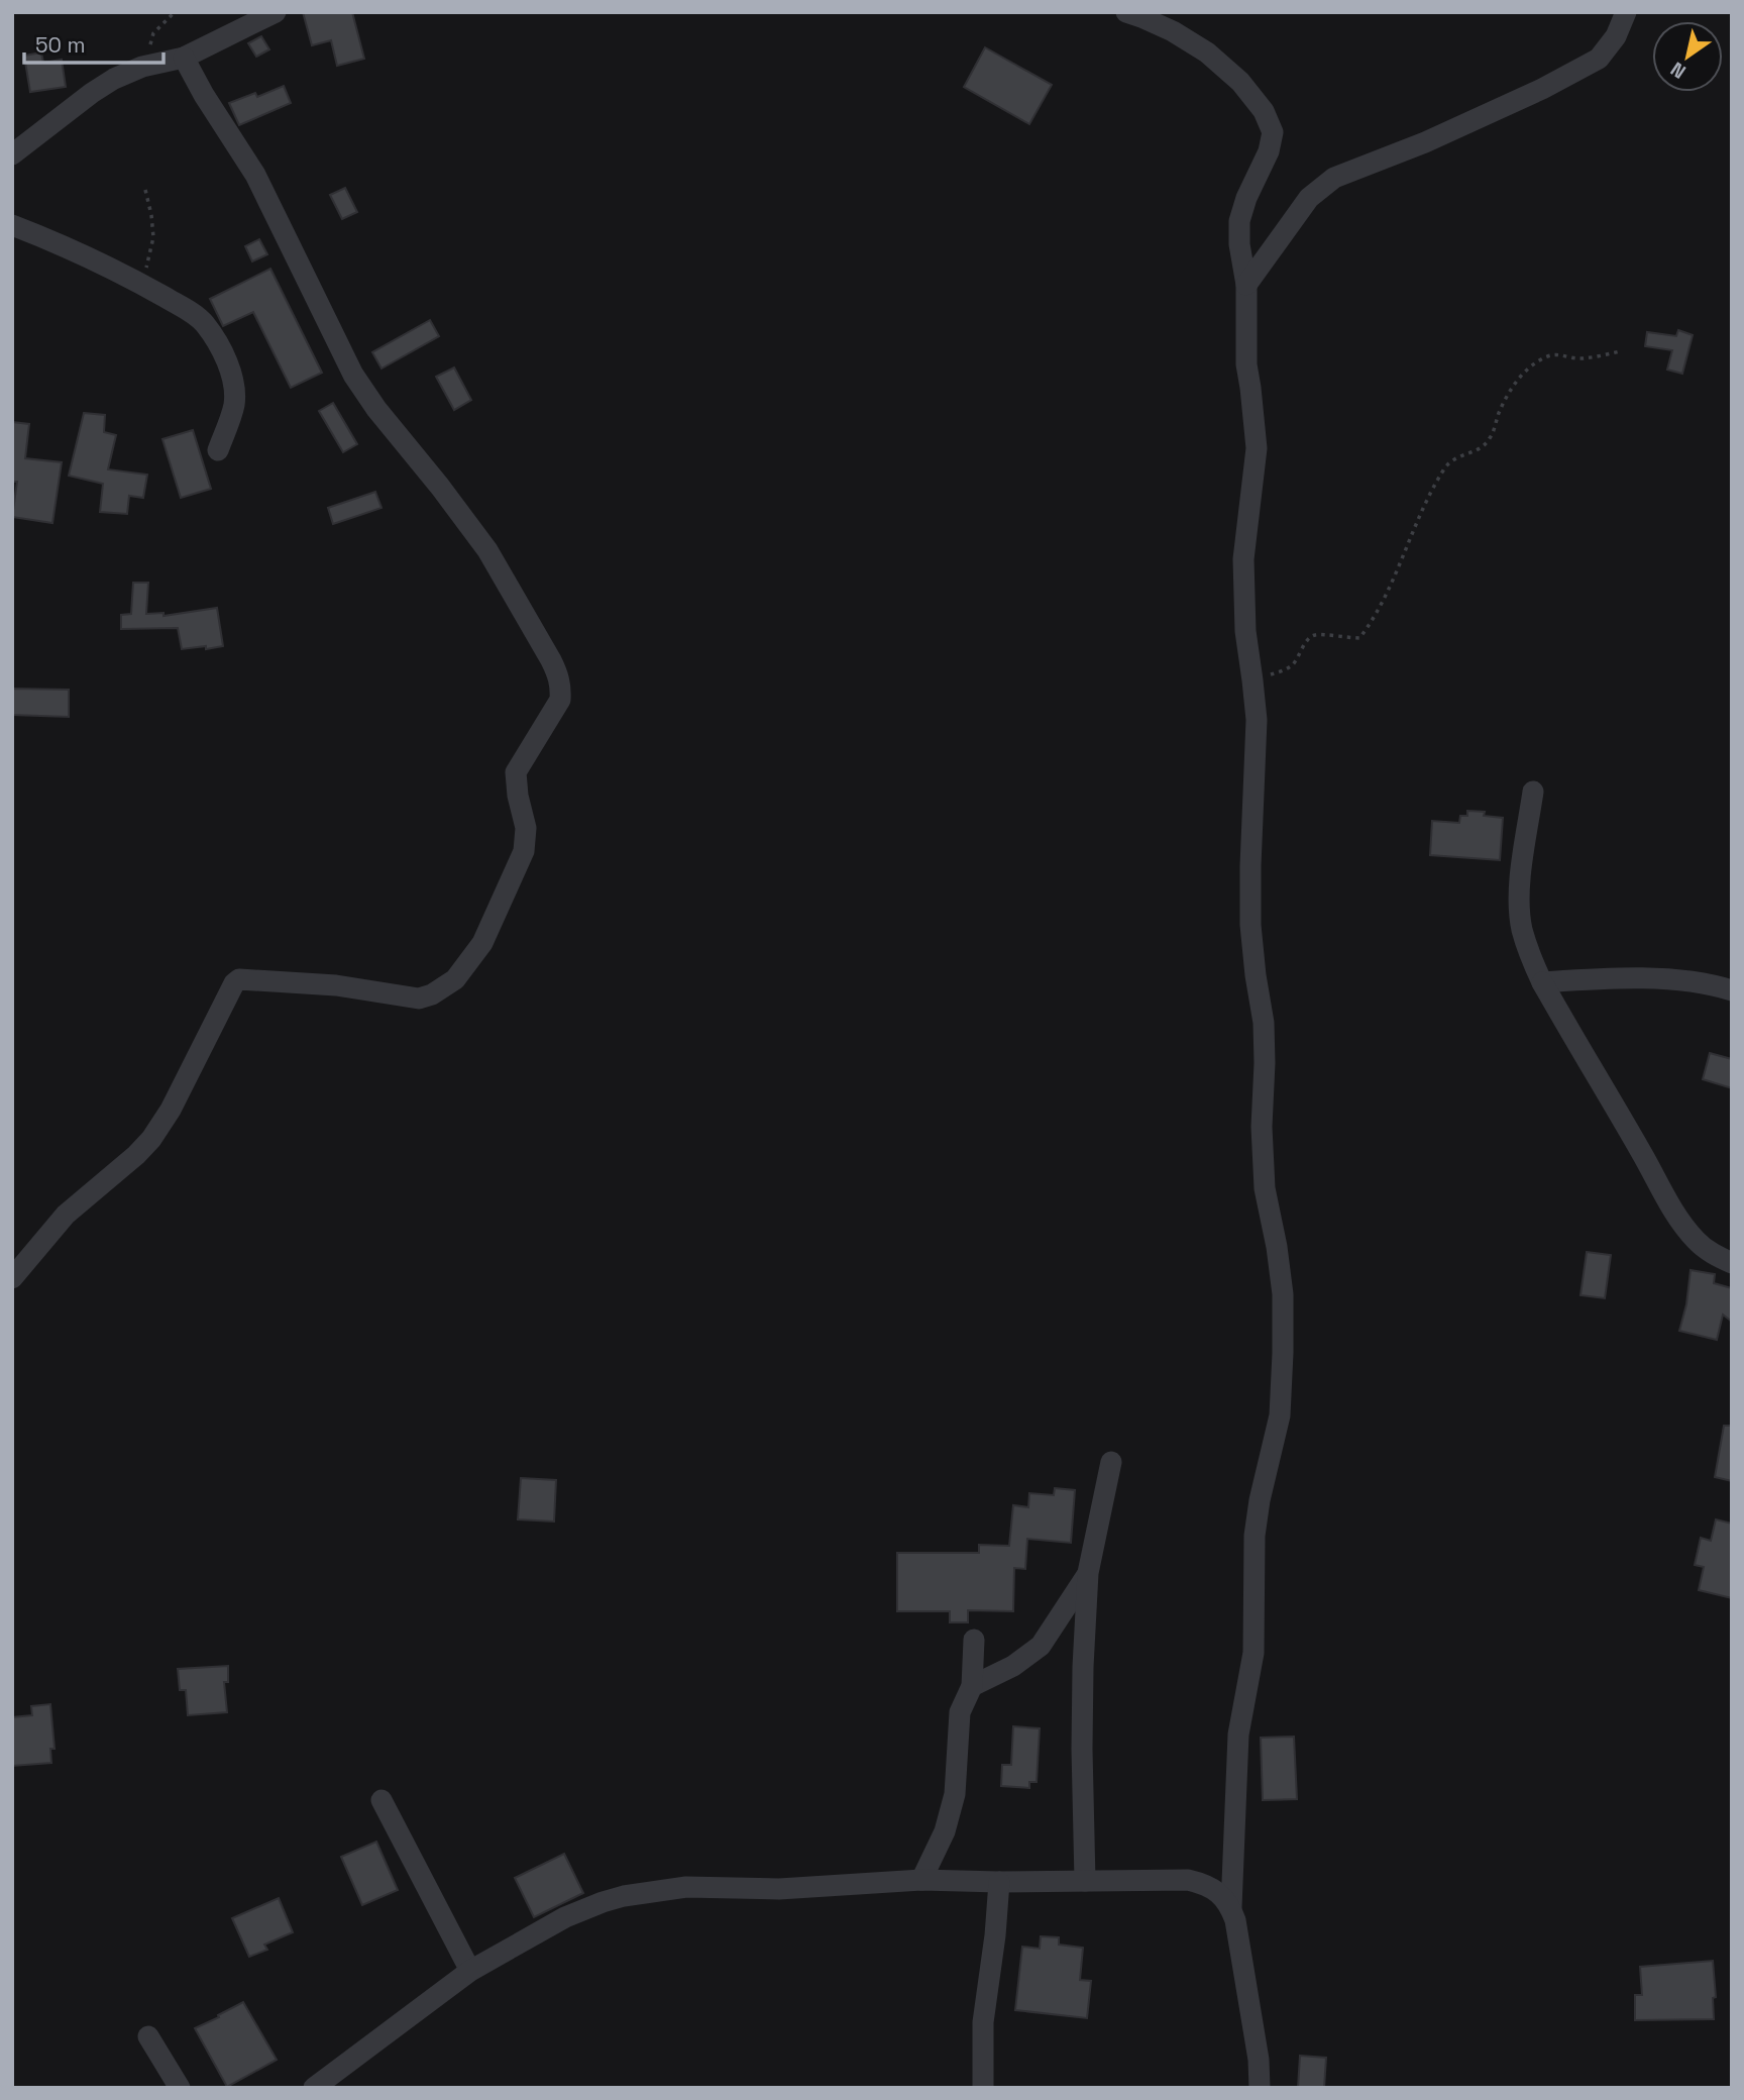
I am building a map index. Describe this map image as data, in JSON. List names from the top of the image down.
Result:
{
  "scale_bar": "50 m",
  "north": "bottom left"
}
